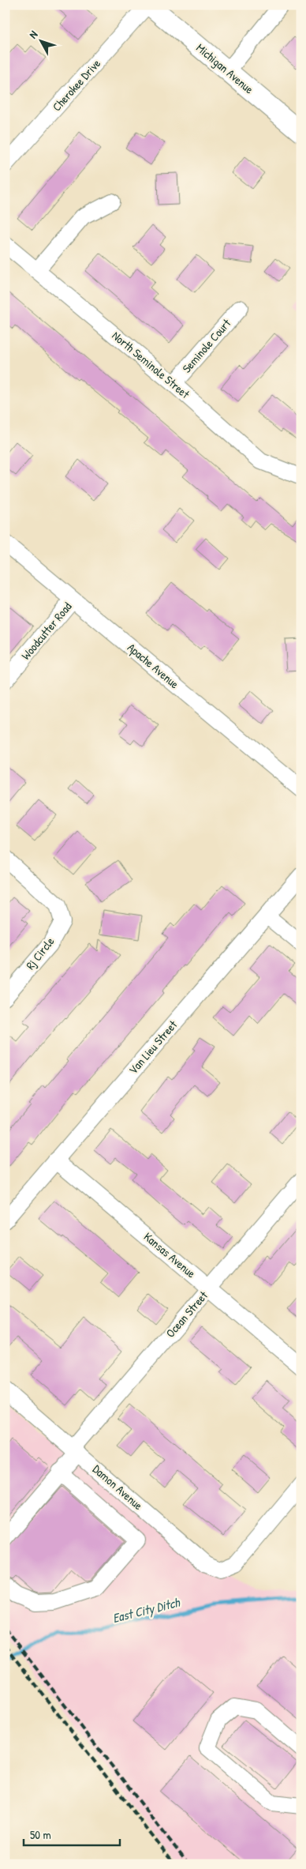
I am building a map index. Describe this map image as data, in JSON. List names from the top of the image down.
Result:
{
  "streets": {
    "main road": ["Michigan Avenue"],
    "street": [
      "Cherokee Drive",
      "Seminole Court",
      "North Seminole Street",
      "Woodcutter Road",
      "Apache Avenue",
      "Rj Circle",
      "Van Lieu Street",
      "Kansas Avenue",
      "Ocean Street",
      "Damon Avenue"
    ]
  },
  "crossings": [
    ["Michigan Avenue", "Cherokee Drive"],
    ["Seminole Court", "North Seminole Street"],
    ["Woodcutter Road", "Apache Avenue"],
    ["Van Lieu Street", "Kansas Avenue"],
    ["Kansas Avenue", "Ocean Street"],
    ["Ocean Street", "Damon Avenue"]
  ],
  "water": ["East City Ditch"],
  "scale_bar": "50 m",
  "north": "top left"
}
